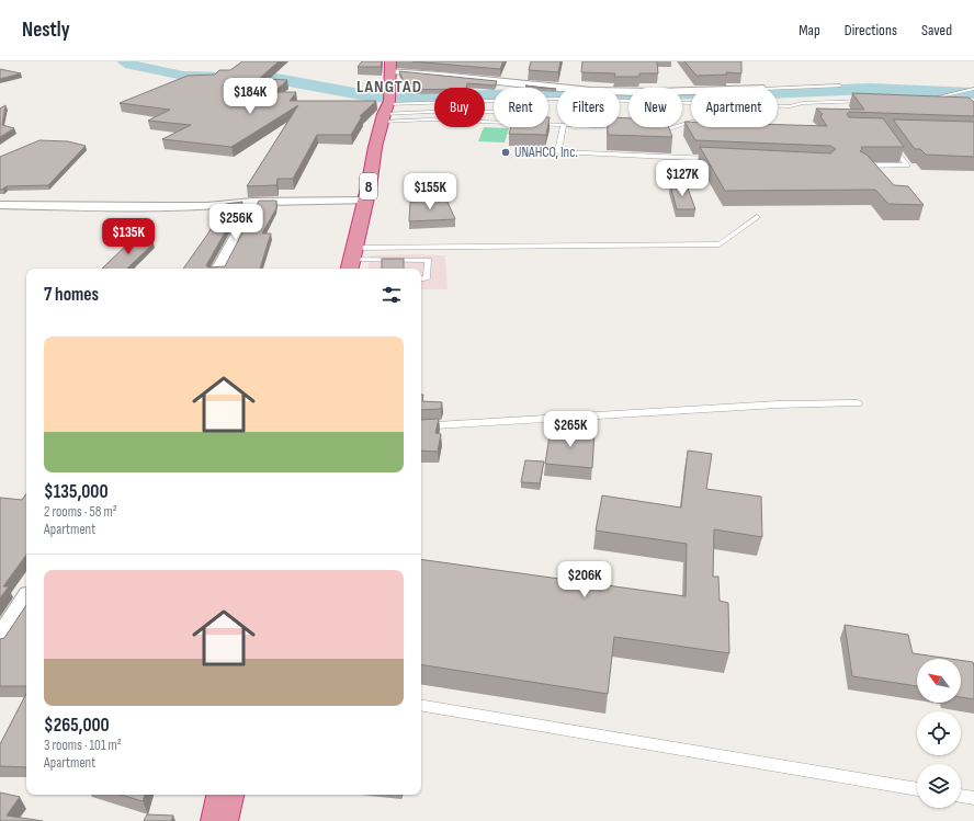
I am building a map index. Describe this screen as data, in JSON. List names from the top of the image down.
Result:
{
  "streets": {
    "highway": ["8"]
  },
  "districts": ["LANGTAD"],
  "places": ["UNAHCO, Inc."],
  "north": "top left",
  "page": {
    "header": "Nestly",
    "nav": ["Map", "Directions", "Saved"],
    "price": [
      "$184K",
      "$127K",
      "$155K",
      "$256K",
      "$135K",
      "$265K",
      "$206K"
    ],
    "chip": [
      "Buy",
      "Rent",
      "Filters",
      "New",
      "Apartment"
    ],
    "heading": "7 homes",
    "list": [
      {
        "name": "$135,000",
        "note": "2 rooms · 58 m² · Apartment"
      },
      {
        "name": "$265,000",
        "note": "3 rooms · 101 m² · Apartment"
      }
    ]
  }
}
